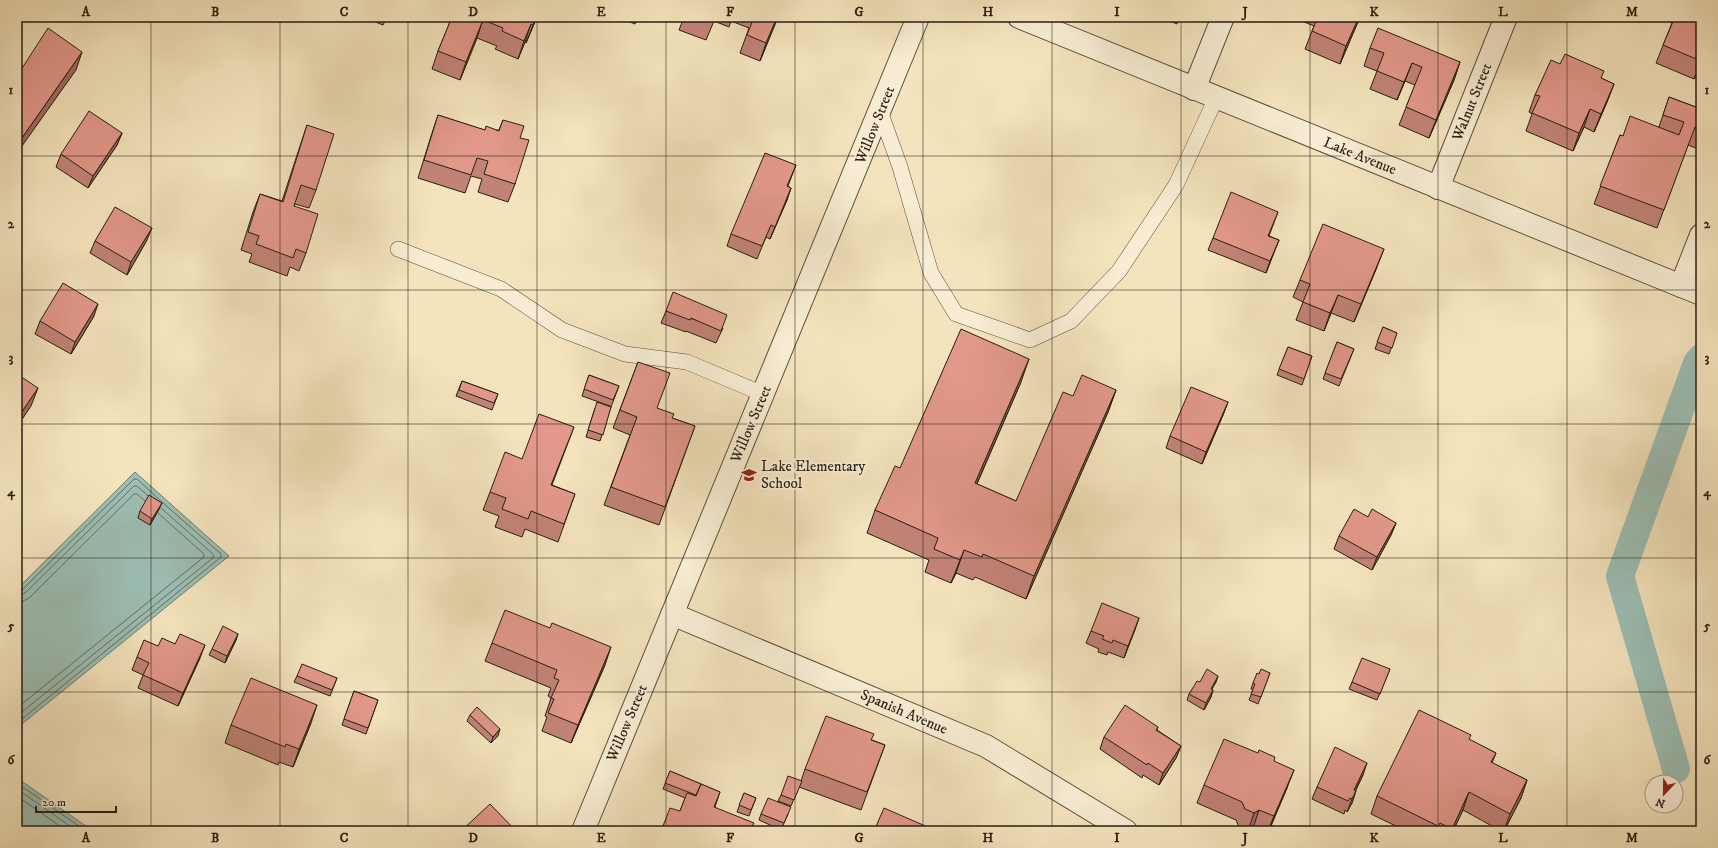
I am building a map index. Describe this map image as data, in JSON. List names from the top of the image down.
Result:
{
  "streets": {
    "street": [
      "Walnut Street",
      "Willow Street",
      "Lake Avenue",
      "Spanish Avenue"
    ]
  },
  "crossings": [
    ["Walnut Street", "Lake Avenue"],
    ["Willow Street", "Spanish Avenue"]
  ],
  "places": {
    "school or university": ["Lake Elementary School"]
  },
  "scale_bar": "20 m",
  "north": "bottom",
  "grid": {
    "columns": [
      "A",
      "B",
      "C",
      "D",
      "E",
      "F",
      "G",
      "H",
      "I",
      "J",
      "K",
      "L",
      "M"
    ],
    "rows": [
      "1",
      "2",
      "3",
      "4",
      "5",
      "6"
    ]
  }
}
